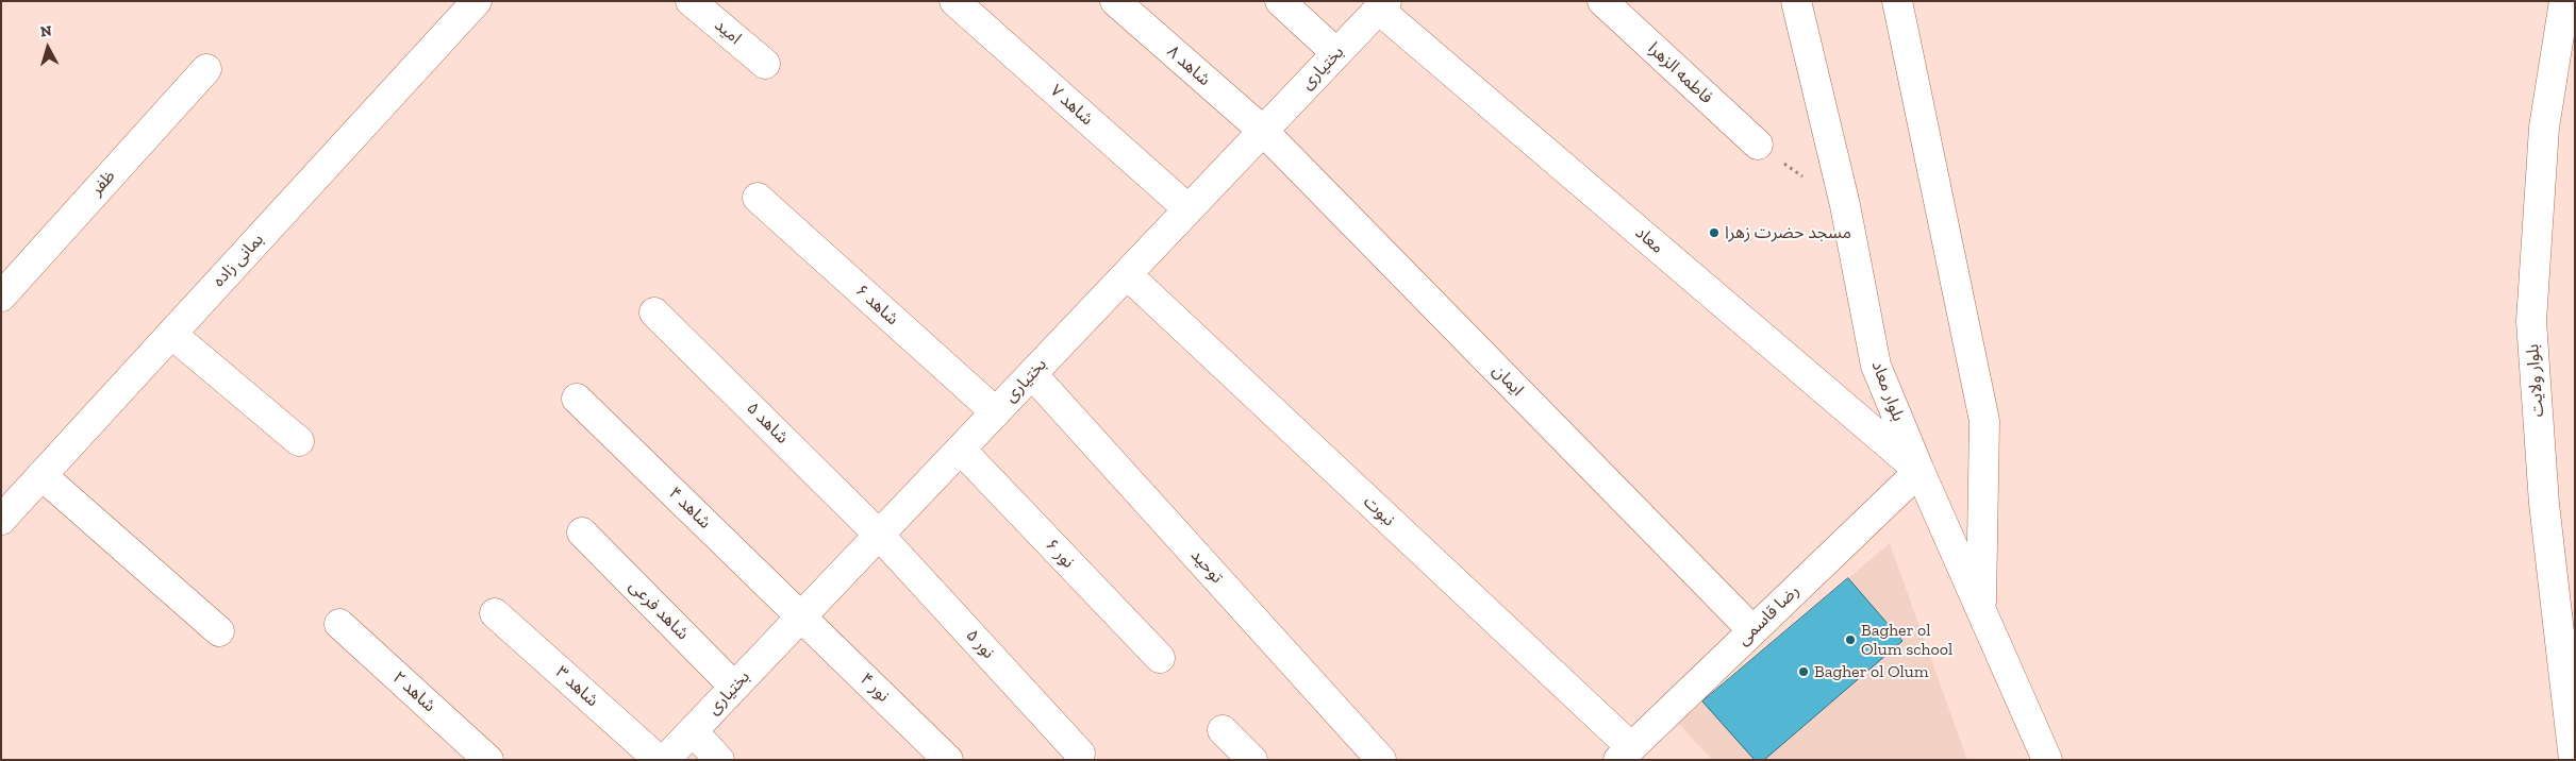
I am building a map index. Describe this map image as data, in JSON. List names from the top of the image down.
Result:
{
  "streets": {
    "street": [
      "امید",
      "شاهد ۸",
      "بختیاری",
      "فاطمه الزهرا",
      "شاهد ۷",
      "ظفر",
      "معاد",
      "بمانی زاده",
      "شاهد ۶",
      "ایمان",
      "بلوار ولایت",
      "بلوار معاد",
      "شاهد ۵",
      "شاهد ۴",
      "نبوت",
      "نور ۶",
      "توحید",
      "شاهد فرعی",
      "رضا قاسمی",
      "نور ۵",
      "شاهد ۳",
      "نور ۴",
      "شاهد ۲"
    ]
  },
  "crossings": [
    ["شاهد ۸", "بختیاری"],
    ["شاهد ۸", "ایمان"],
    ["بختیاری", "شاهد ۷"],
    ["بختیاری", "معاد"],
    ["بختیاری", "شاهد ۶"],
    ["بختیاری", "ایمان"],
    ["بختیاری", "شاهد ۵"],
    ["بختیاری", "شاهد ۴"],
    ["بختیاری", "نبوت"],
    ["بختیاری", "نور ۶"],
    ["بختیاری", "توحید"],
    ["بختیاری", "شاهد فرعی"],
    ["بختیاری", "نور ۵"],
    ["بختیاری", "نور ۴"],
    ["معاد", "بلوار معاد"],
    ["معاد", "رضا قاسمی"],
    ["ایمان", "رضا قاسمی"],
    ["بلوار معاد", "رضا قاسمی"],
    ["شاهد ۵", "نور ۵"],
    ["شاهد ۴", "نور ۴"],
    ["نبوت", "رضا قاسمی"]
  ],
  "places": ["مسجد حضرت زهرا", "Bagher ol Olum school", "Bagher ol Olum"],
  "north": "top"
}
